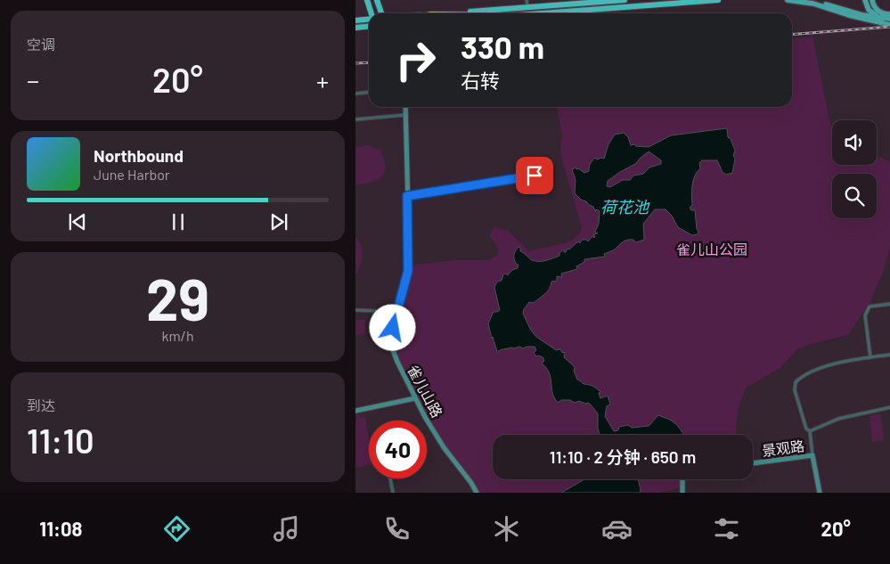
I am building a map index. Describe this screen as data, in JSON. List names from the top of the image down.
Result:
{
  "streets": {
    "street": ["雀儿山路", "景观路"]
  },
  "water": ["荷花池"],
  "parks": ["雀儿山公园"],
  "page": {
    "tile": [
      "空调",
      ["29", "km/h"],
      ["到达", "11:10"]
    ],
    "turn": ["330 m", "右转"],
    "heat": ["−", "20°", "+"],
    "song": ["Northbound", "June Harbor"],
    "limit": "40",
    "trip": "11:10 · 2 分钟 · 650 m",
    "tabs": ["11:08", "20°"]
  }
}
